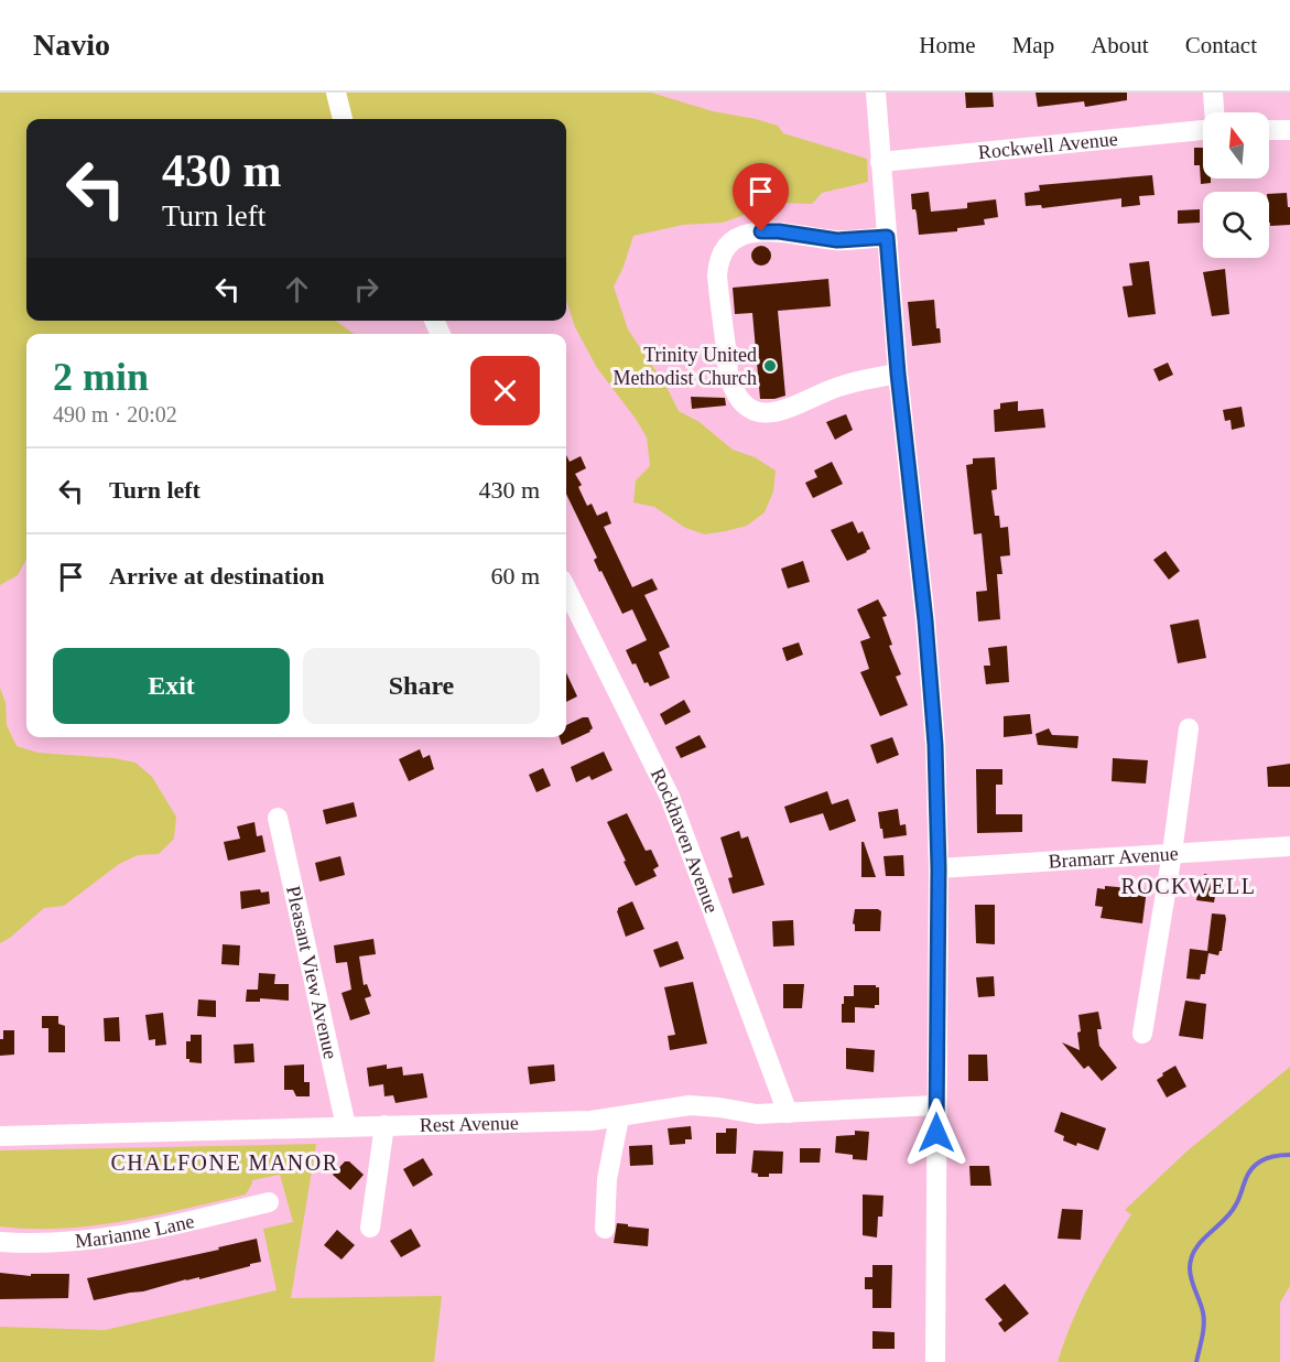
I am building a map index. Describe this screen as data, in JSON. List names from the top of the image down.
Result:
{
  "streets": {
    "street": [
      "Rockwell Avenue",
      "Rockhaven Avenue",
      "Bramarr Avenue",
      "Pleasant View Avenue",
      "Rest Avenue",
      "Marianne Lane"
    ]
  },
  "crossings": [
    ["Rockhaven Avenue", "Rest Avenue"],
    ["Pleasant View Avenue", "Rest Avenue"]
  ],
  "districts": ["ROCKWELL", "CHALFONE MANOR"],
  "places": ["Trinity United Methodist Church"],
  "north": "top",
  "page": {
    "header": "Navio",
    "nav": [
      "Home",
      "Map",
      "About",
      "Contact"
    ],
    "turn": ["430 m", "Turn left"],
    "heading": ["2 min", "490 m · 20:02"],
    "list": [
      {
        "name": "Turn left",
        "value": "430 m"
      },
      {
        "name": "Arrive at destination",
        "value": "60 m"
      }
    ],
    "buttons": ["Exit", "Share"]
  }
}
